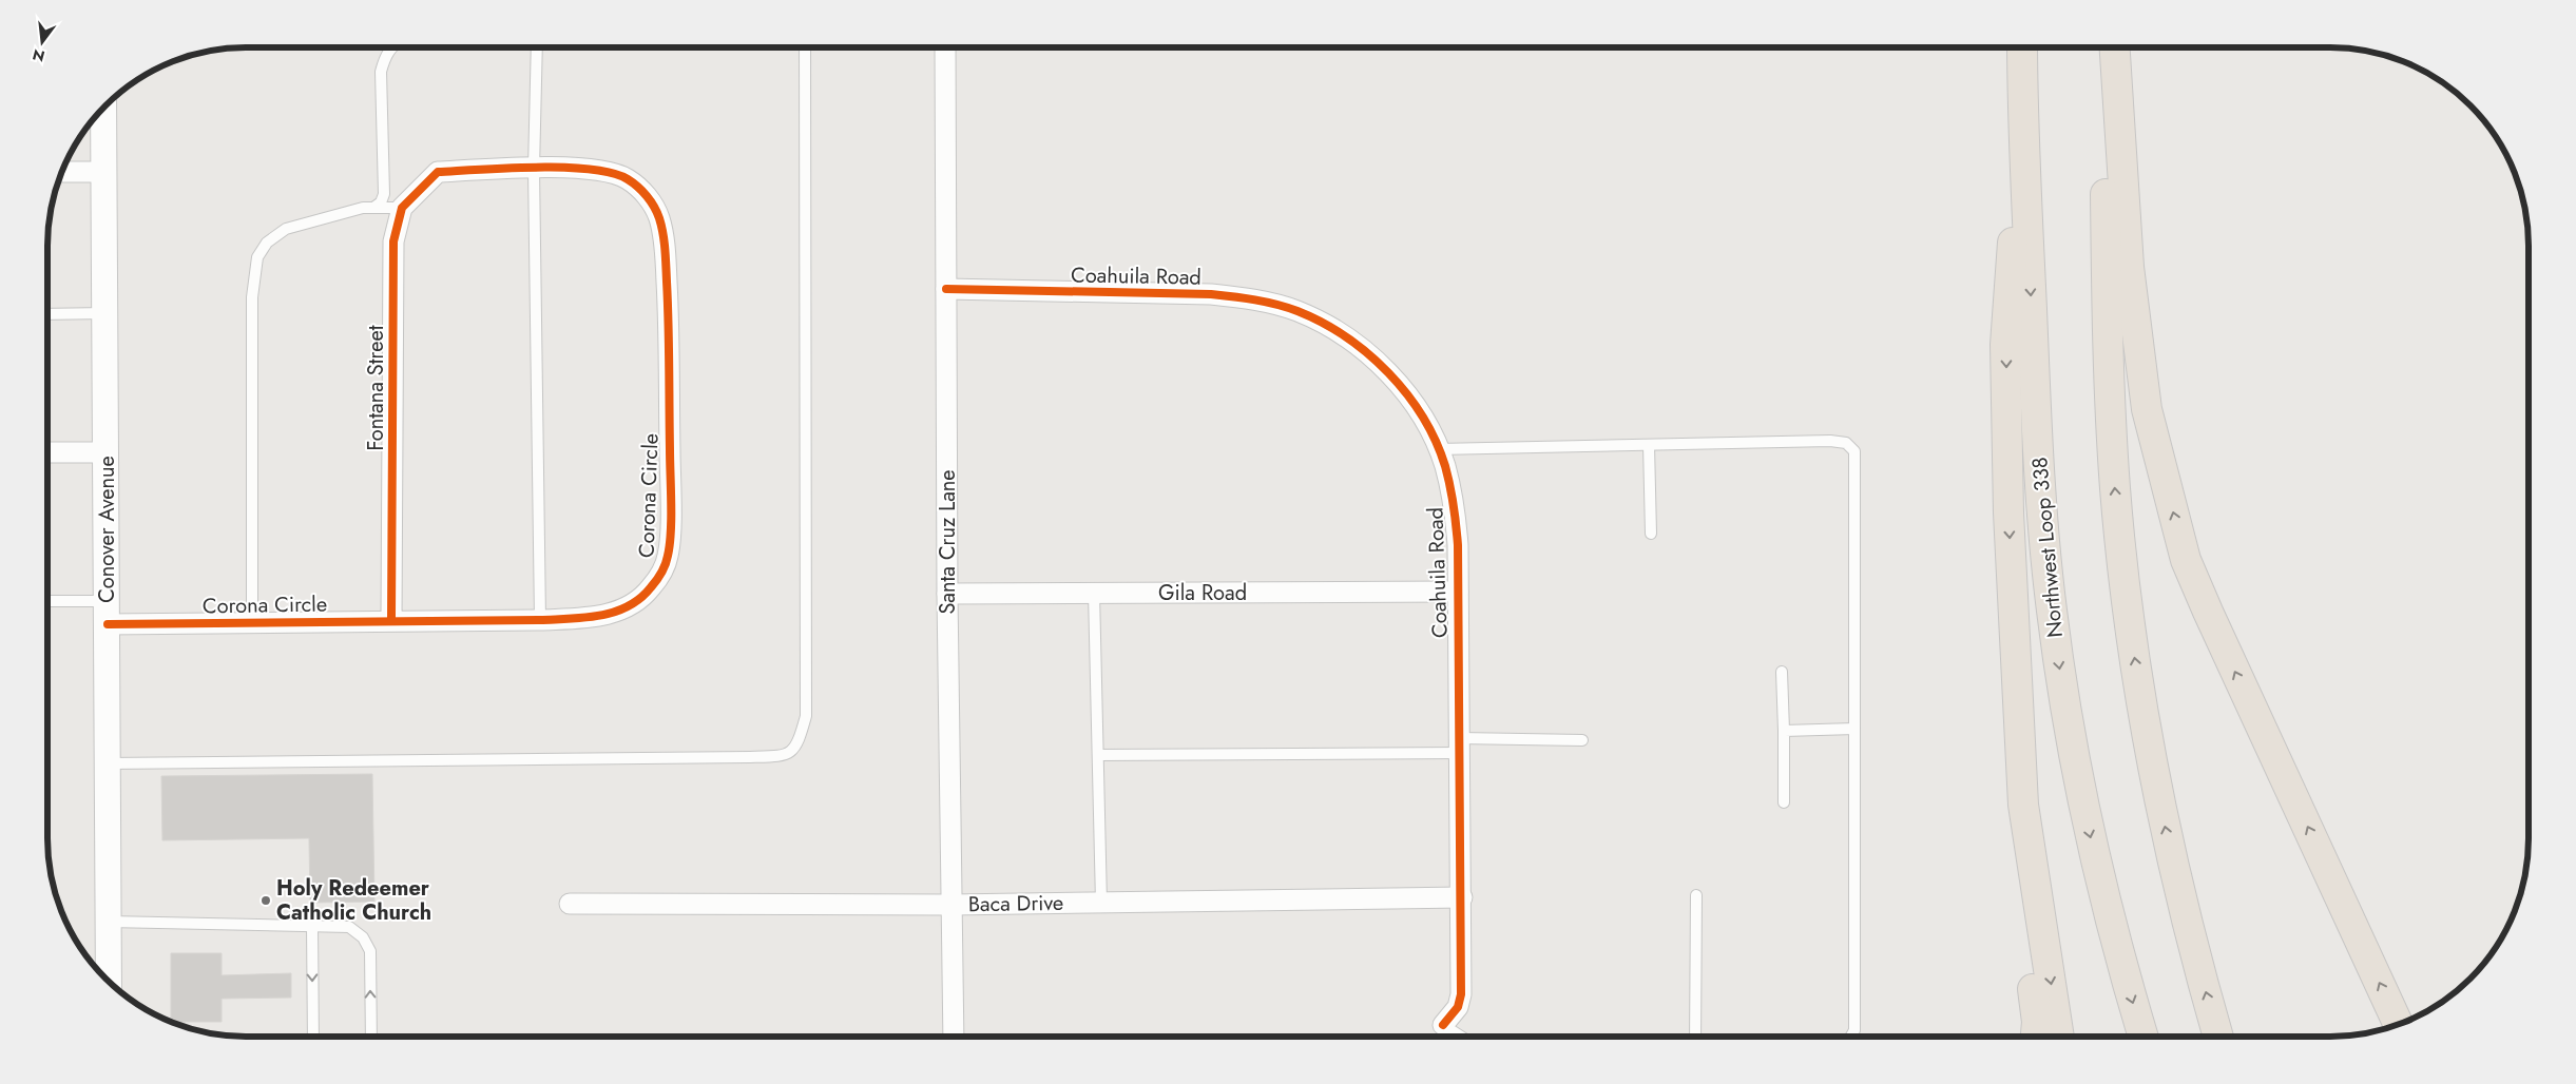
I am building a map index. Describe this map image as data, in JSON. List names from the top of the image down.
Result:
{
  "streets": {
    "highway": ["Northwest Loop 338"],
    "street": [
      "Coahuila Road",
      "Fontana Street",
      "Corona Circle",
      "Conover Avenue",
      "Santa Cruz Lane",
      "Gila Road",
      "Baca Drive"
    ]
  },
  "crossings": [
    ["Coahuila Road", "Santa Cruz Lane"],
    ["Coahuila Road", "Gila Road"],
    ["Coahuila Road", "Baca Drive"],
    ["Fontana Street", "Corona Circle"],
    ["Corona Circle", "Conover Avenue"],
    ["Santa Cruz Lane", "Gila Road"],
    ["Santa Cruz Lane", "Baca Drive"]
  ],
  "places": ["Holy Redeemer Catholic Church"],
  "north": "bottom"
}
